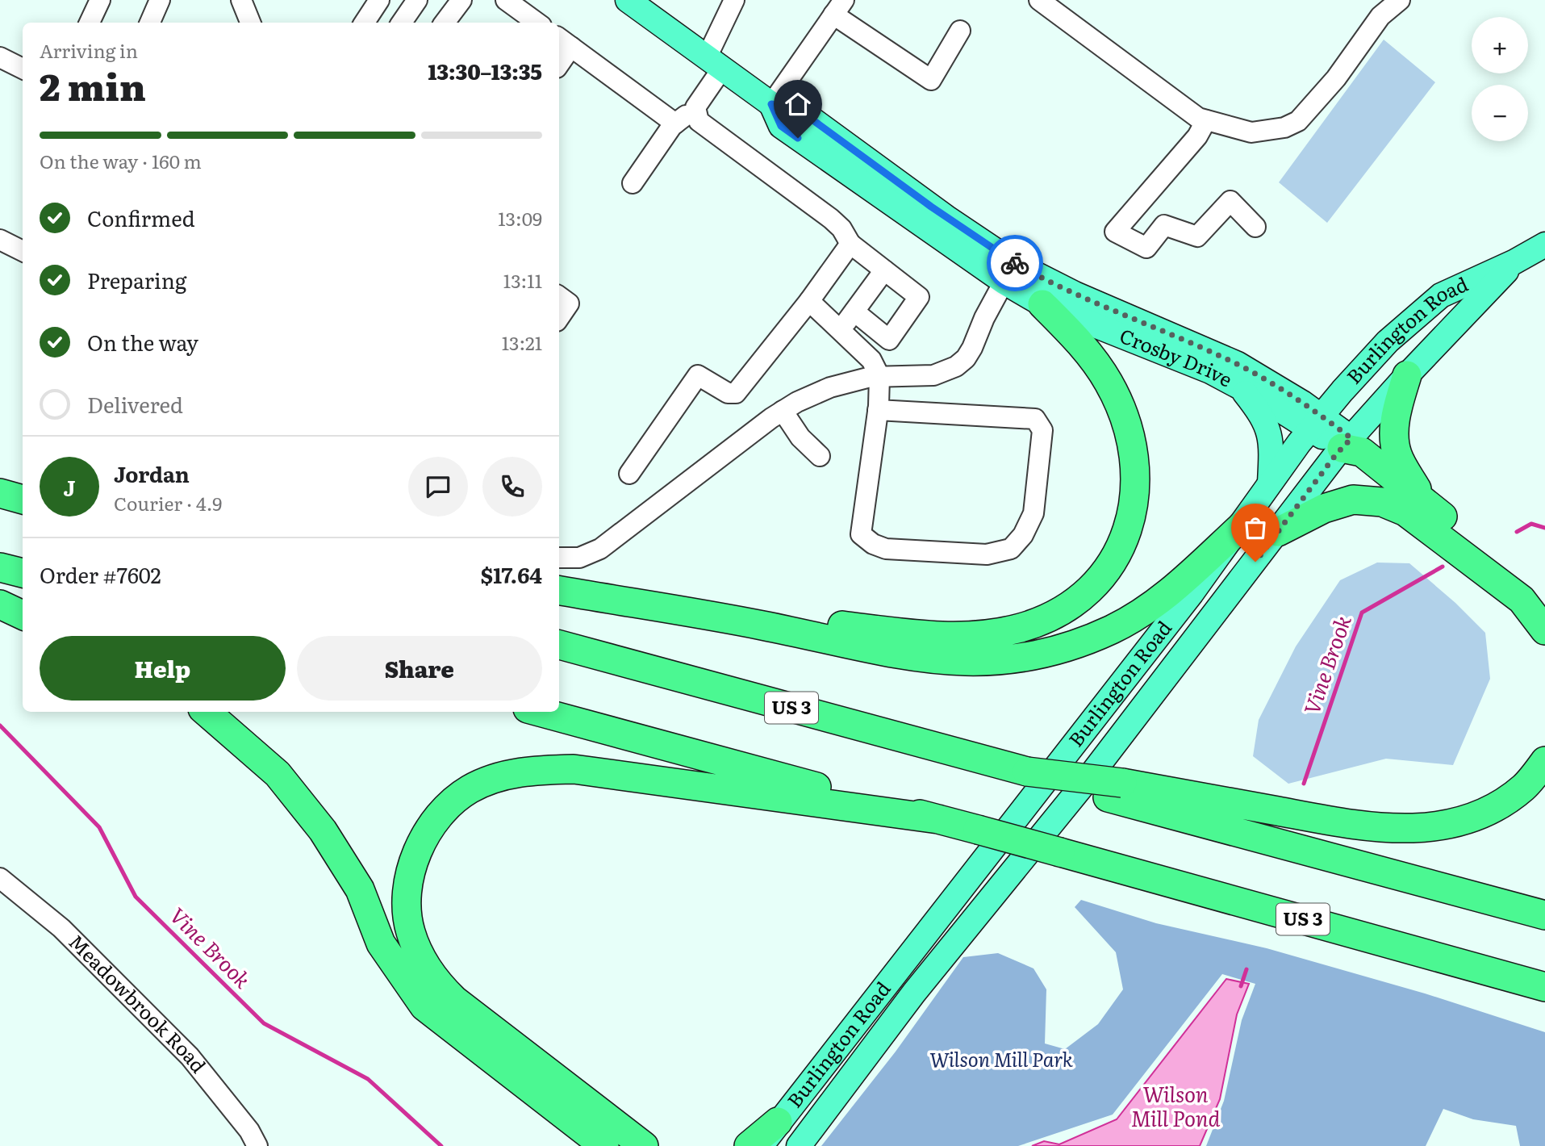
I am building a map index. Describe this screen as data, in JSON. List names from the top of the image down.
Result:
{
  "streets": {
    "highway": ["US 3"],
    "main road": ["Burlington Road", "Crosby Drive"],
    "street": ["Meadowbrook Road"]
  },
  "crossings": [
    ["Burlington Road", "Crosby Drive"]
  ],
  "water": ["Vine Brook", "Wilson Mill Pond"],
  "parks": ["Wilson Mill Park"],
  "page": {
    "map_buttons": ["+", "−"],
    "heading": ["2 min", "Arriving in", "13:30–13:35"],
    "panel": [
      "Jordan",
      "Courier · 4.9",
      "Order #7602",
      "$17.64"
    ],
    "bar": "On the way · 160 m",
    "list": [
      ["Confirmed", "13:09"],
      ["Preparing", "13:11"],
      ["On the way", "13:21"],
      "Delivered"
    ],
    "round": "J",
    "buttons": ["Help", "Share"]
  }
}
